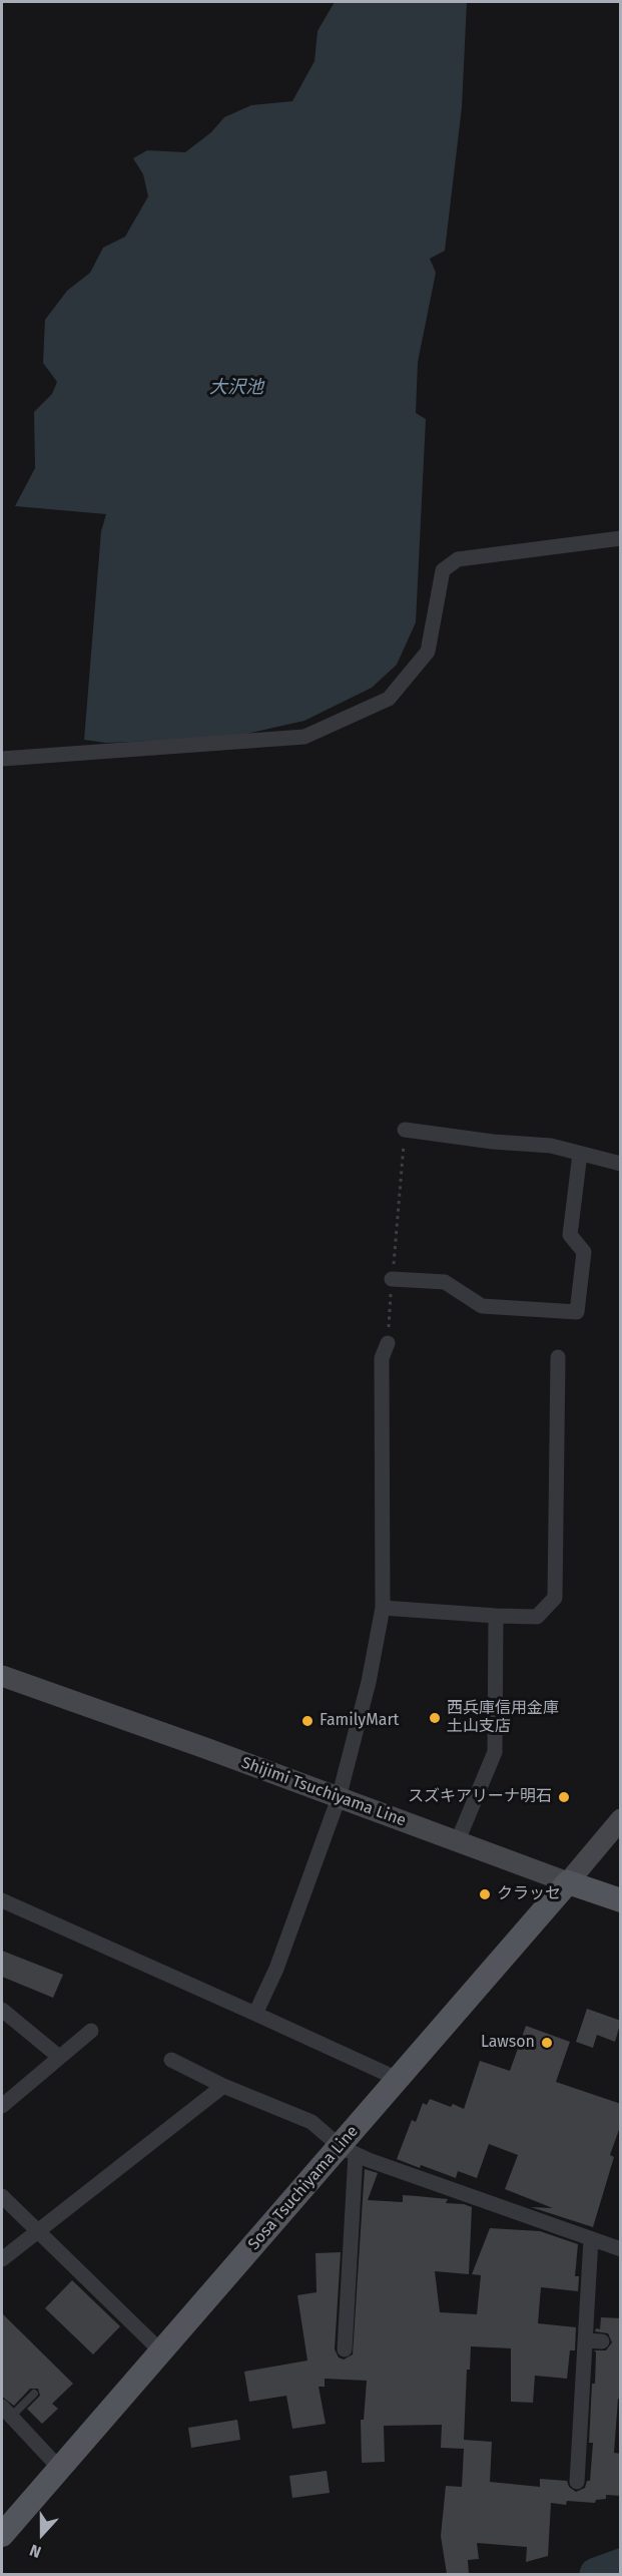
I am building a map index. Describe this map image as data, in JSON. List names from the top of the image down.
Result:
{
  "streets": {
    "main road": ["Shijimi Tsuchiyama Line", "Sosa Tsuchiyama Line"]
  },
  "crossings": [
    ["Shijimi Tsuchiyama Line", "Sosa Tsuchiyama Line"]
  ],
  "water": ["大沢池"],
  "places": [
    "西兵庫信用金庫 土山支店",
    "FamilyMart",
    "スズキアリーナ明石",
    "クラッセ",
    "Lawson"
  ],
  "north": "bottom"
}
